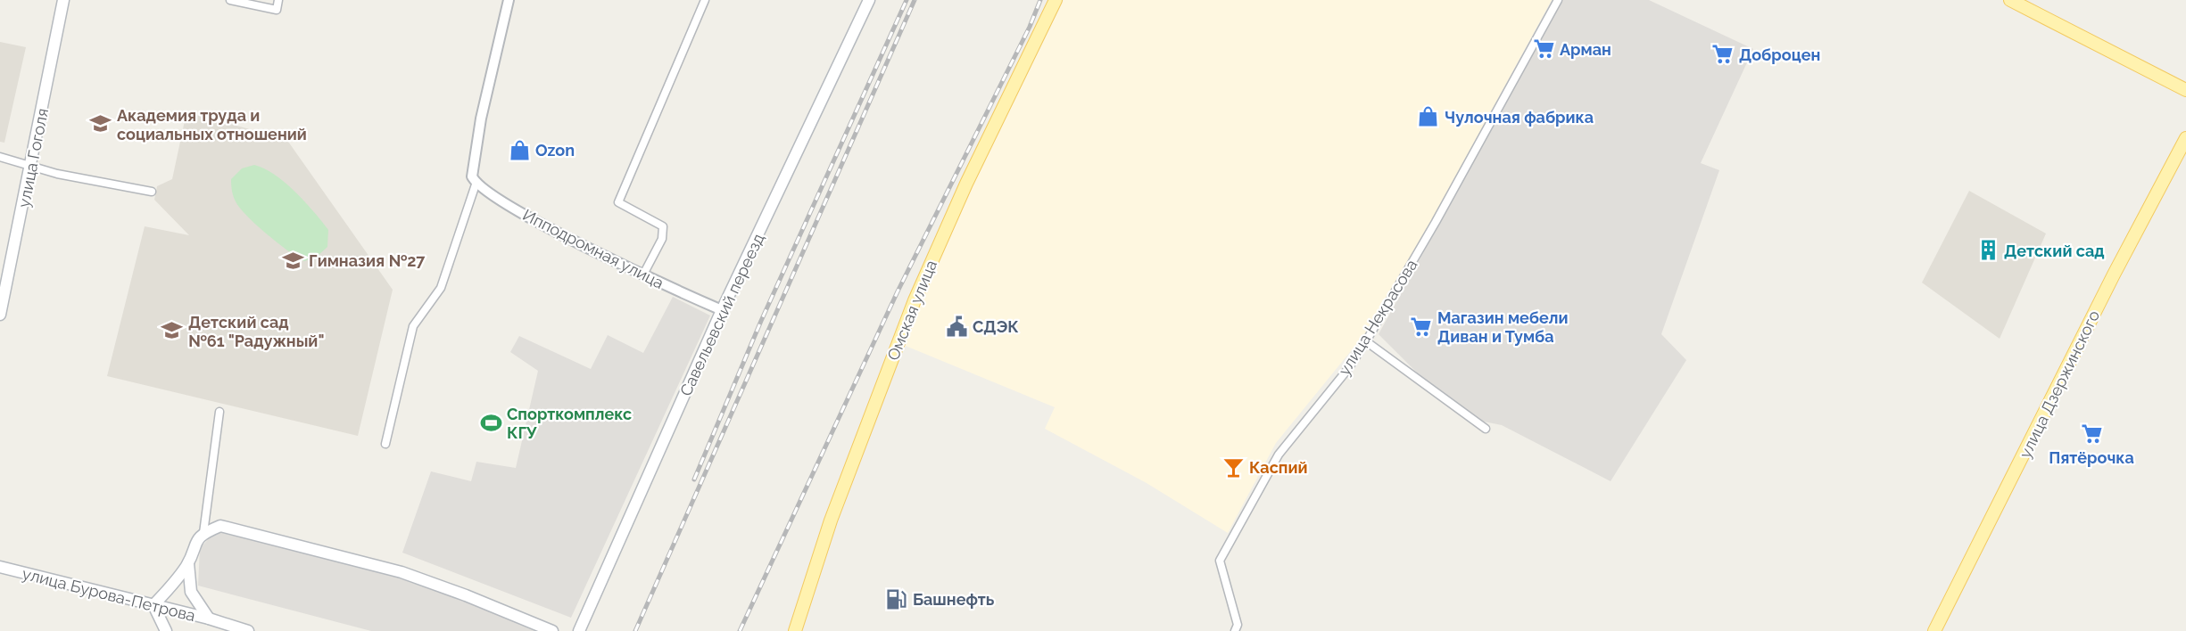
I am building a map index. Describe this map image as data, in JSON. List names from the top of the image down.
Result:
{
  "streets": {
    "main road": [
      "улица Гоголя",
      "Омская улица",
      "Савельевский переезд",
      "улица Дзержинского",
      "улица Бурова-Петрова"
    ],
    "street": ["Ипподромная улица", "улица Некрасова"]
  },
  "crossings": [
    ["Ипподромная улица", "Савельевский переезд"]
  ],
  "places": {
    "supermarket": [
      "Арман",
      "Доброцен",
      "Магазин мебели Диван и Тумба",
      "Пятёрочка"
    ],
    "shop": ["Чулочная фабрика", "Ozon"],
    "school or university": ["Академия труда и социальных отношений", "Гимназия №27", "Детский сад №61 \"Радужный\""],
    "building": ["Детский сад"],
    "public building": ["СДЭК"],
    "sports": ["Спорткомплекс КГУ"],
    "bar": ["Каспий"],
    "fuel station": ["Башнефть"]
  }
}
